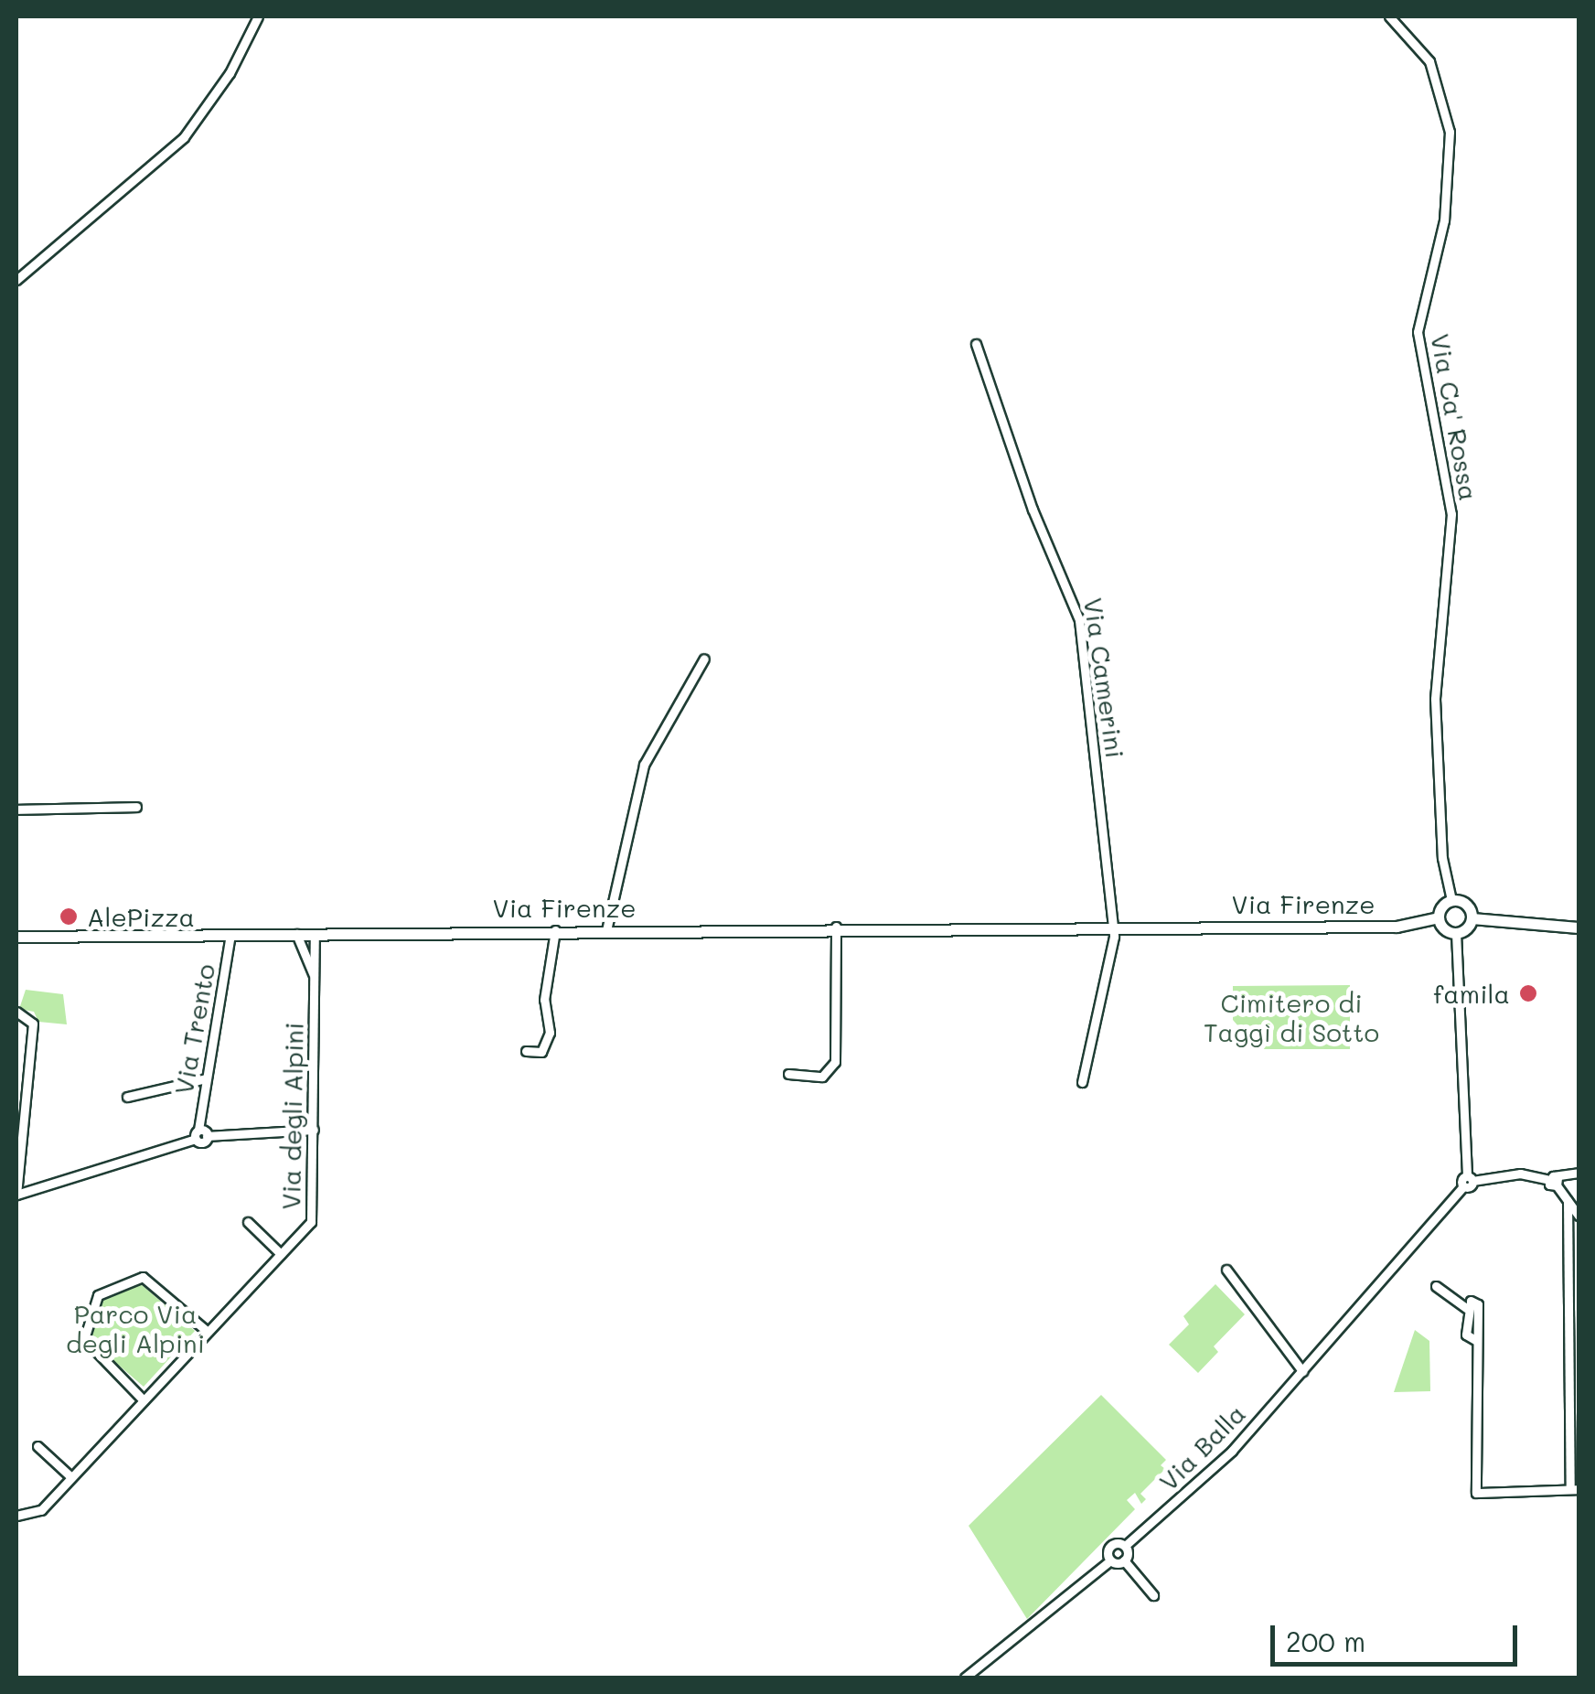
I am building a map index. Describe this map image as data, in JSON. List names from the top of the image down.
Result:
{
  "streets": {
    "main road": ["Via Firenze"],
    "street": [
      "Via Ca' Rossa",
      "Via Camerini",
      "Via Trento",
      "Via degli Alpini",
      "Via Balla"
    ]
  },
  "crossings": [
    ["Via Ca' Rossa", "Via Firenze"],
    ["Via Camerini", "Via Firenze"],
    ["Via Firenze", "Via Trento"],
    ["Via Firenze", "Via degli Alpini"]
  ],
  "parks": ["Cimitero di Taggì di Sotto", "Parco Via degli Alpini"],
  "places": ["AlePizza", "famila"],
  "scale_bar": "200 m"
}
